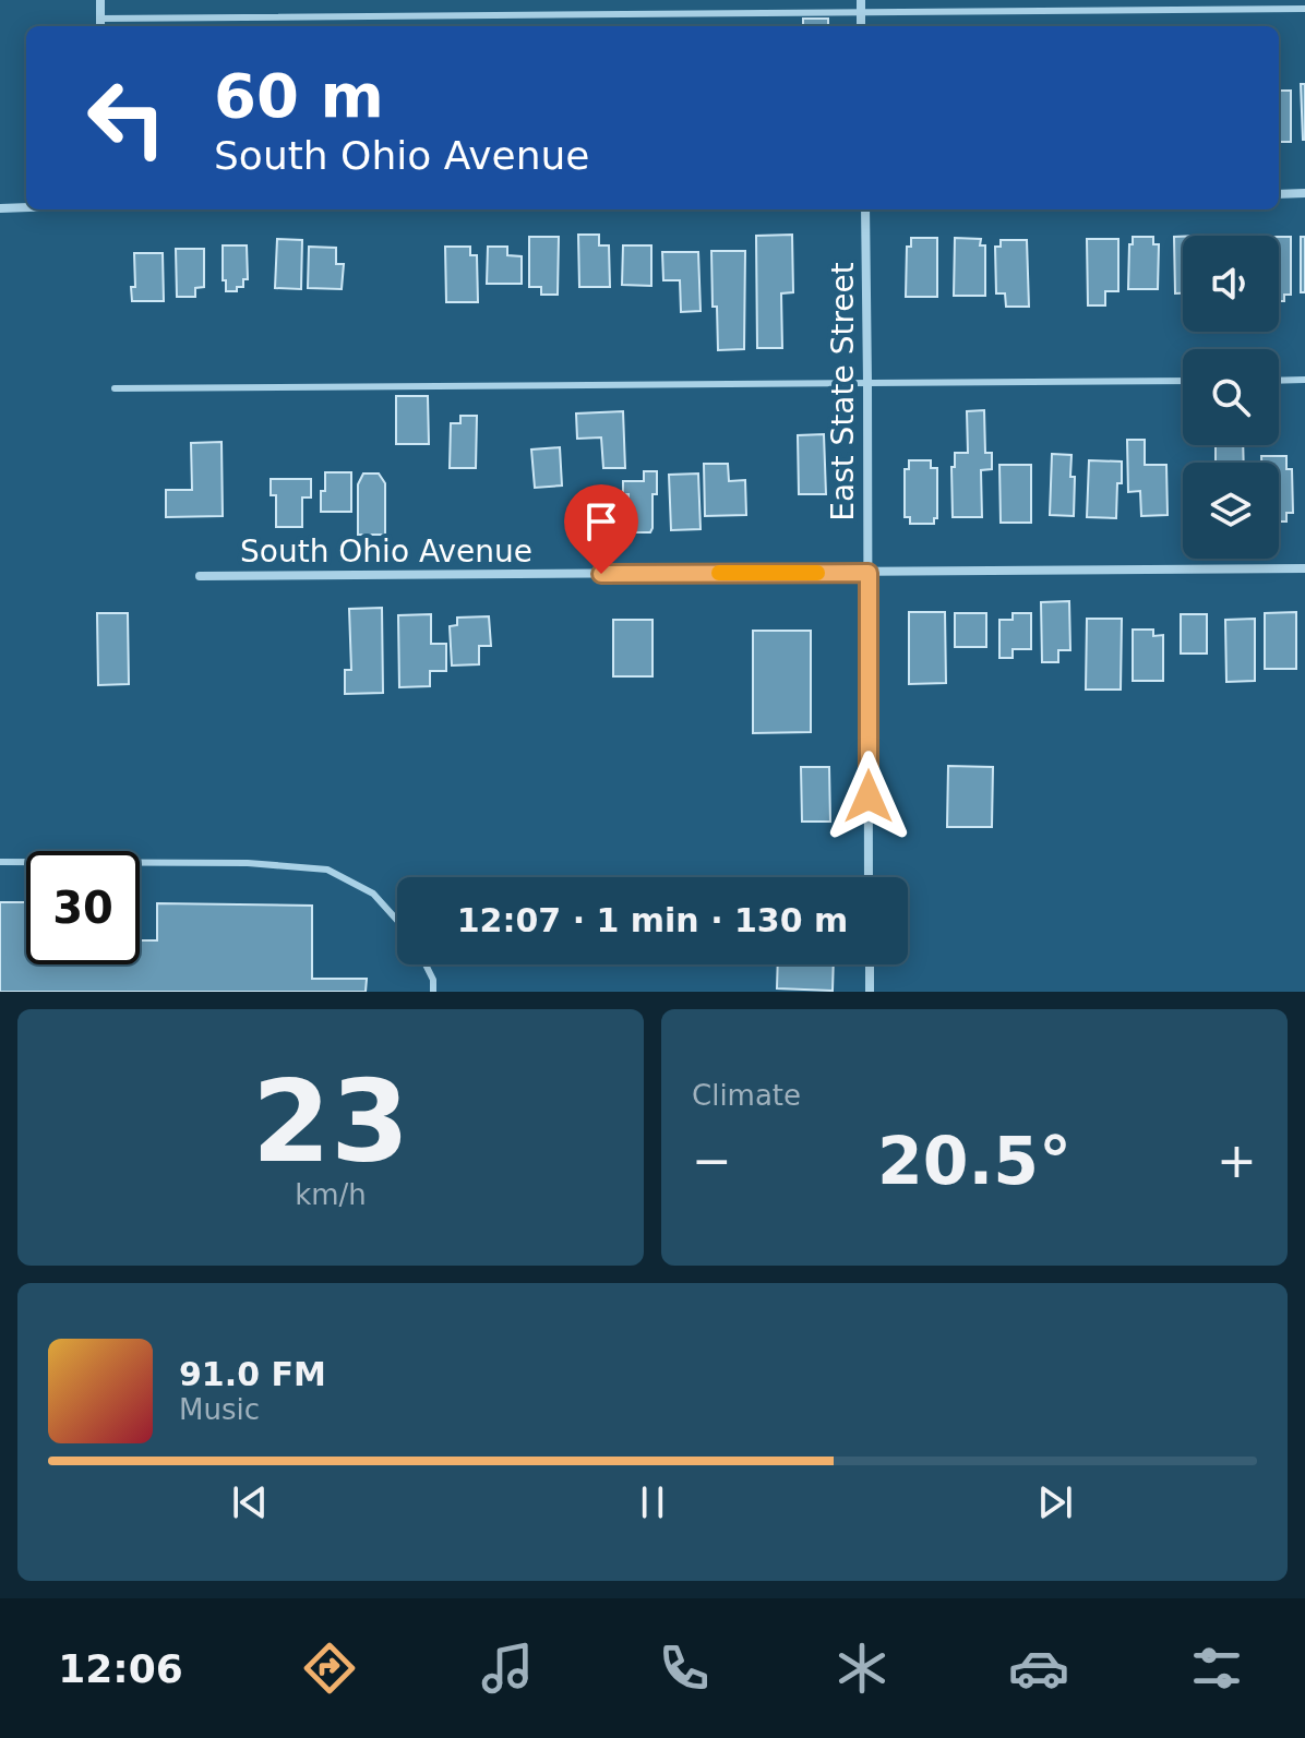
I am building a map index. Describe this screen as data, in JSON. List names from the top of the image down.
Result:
{
  "streets": {
    "street": ["East State Street", "South Ohio Avenue"]
  },
  "crossings": [
    ["East State Street", "South Ohio Avenue"]
  ],
  "page": {
    "turn": ["60 m", "South Ohio Avenue"],
    "limit": "30",
    "trip": "12:07 · 1 min · 130 m",
    "tile": [
      ["23", "km/h"],
      "Climate"
    ],
    "heat": ["−", "20.5°", "+"],
    "song": ["91.0 FM", "Music"],
    "tabs": "12:06"
  }
}
